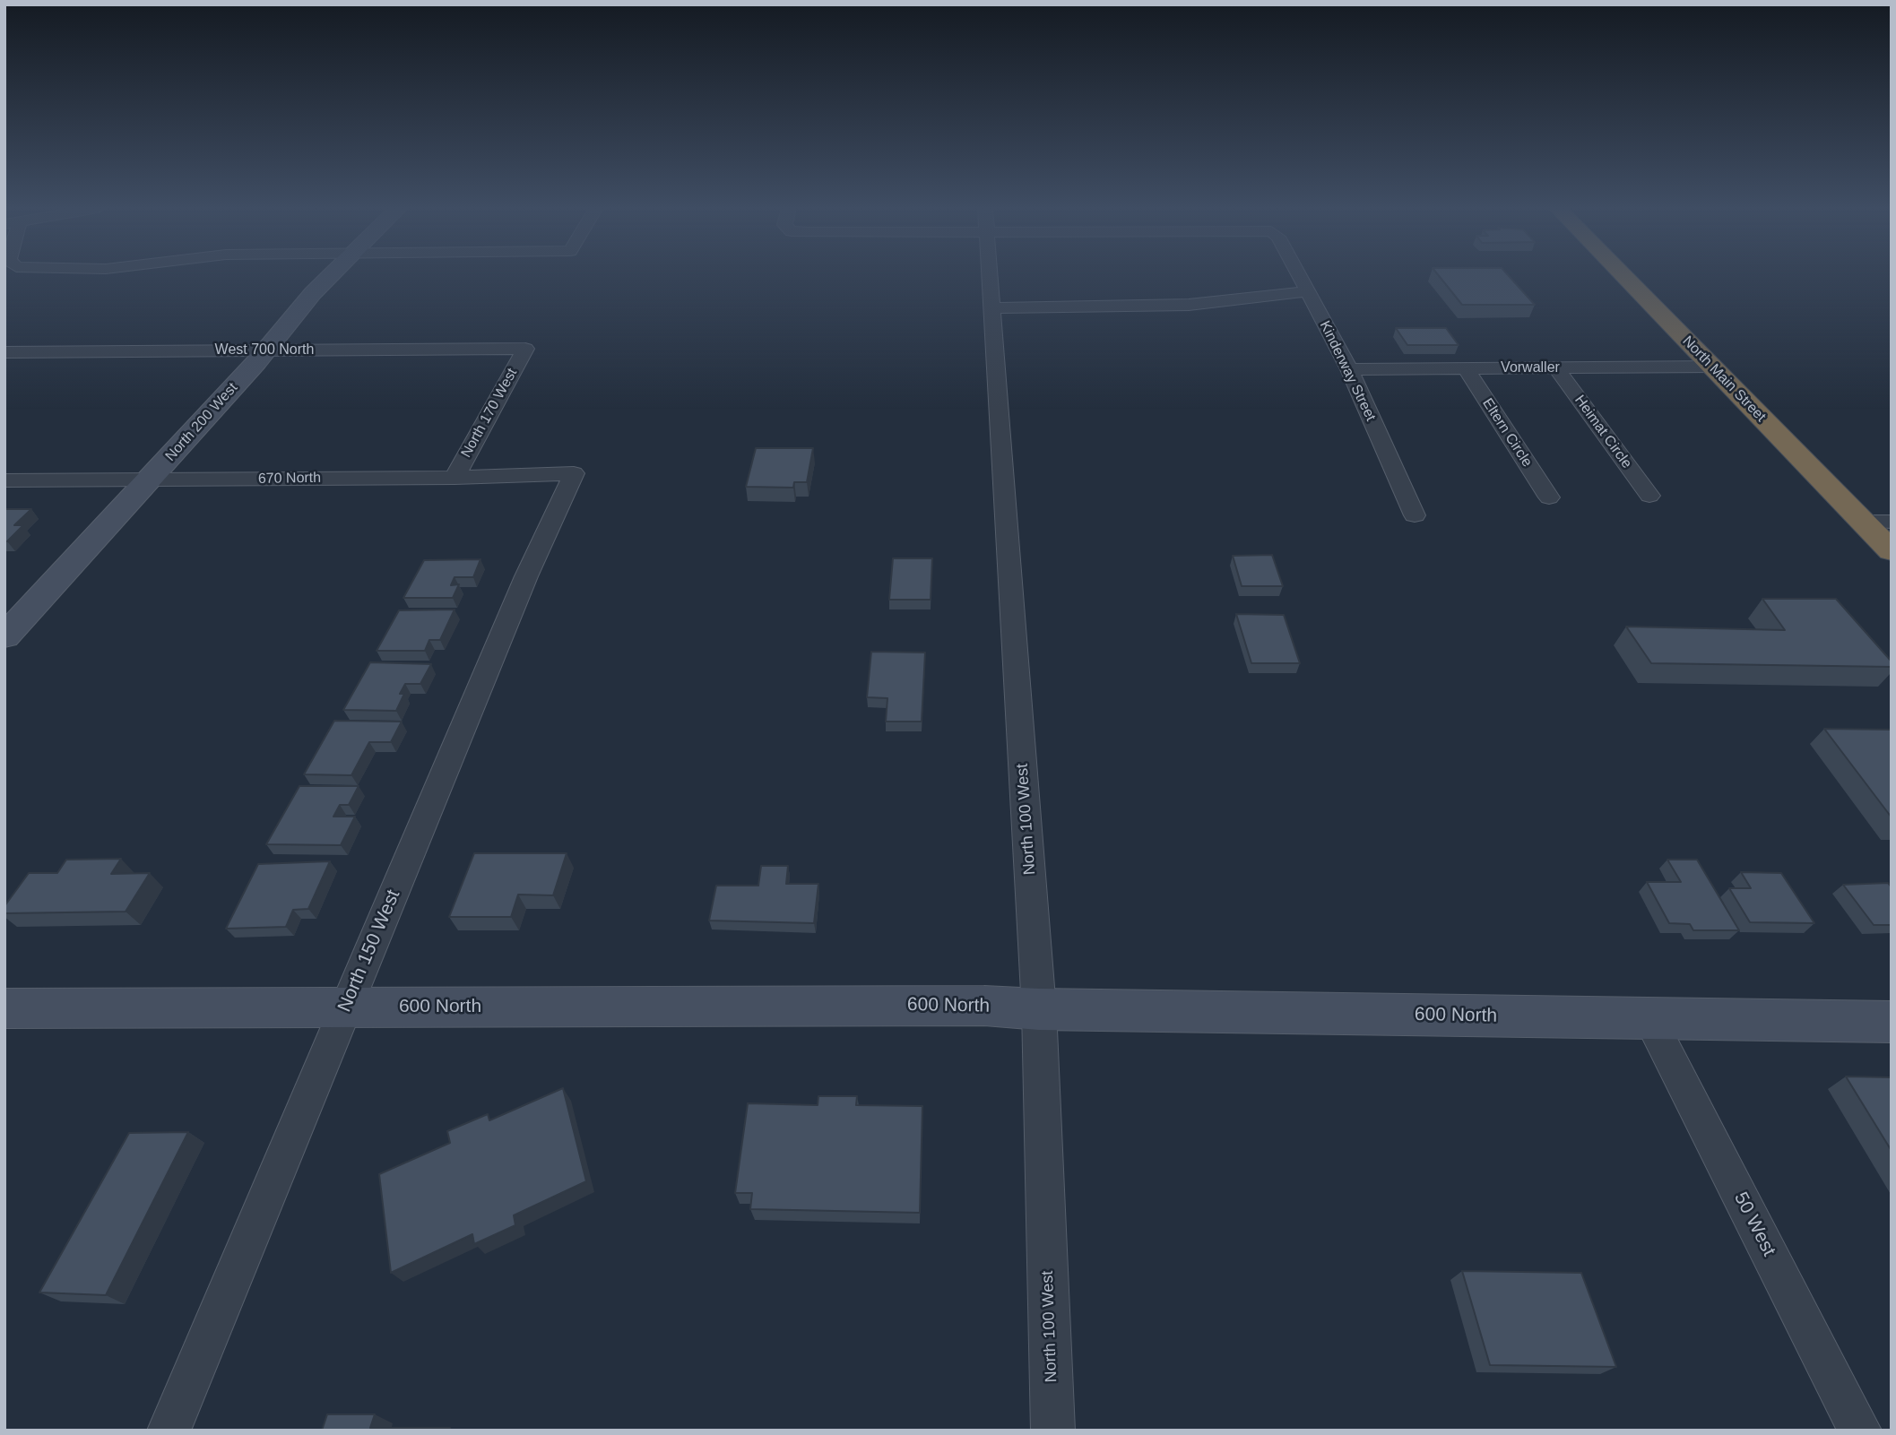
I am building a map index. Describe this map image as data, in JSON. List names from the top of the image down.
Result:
{
  "streets": {
    "highway": ["North Main Street"],
    "street": [
      "West 700 North",
      "Vorwaller",
      "Kinderway Street",
      "North 170 West",
      "North 200 West",
      "Heimat Circle",
      "Eltern Circle",
      "670 North",
      "North 100 West",
      "North 150 West",
      "600 North",
      "50 West"
    ]
  },
  "crossings": [
    ["West 700 North", "North 170 West"],
    ["West 700 North", "North 200 West"],
    ["Vorwaller", "Kinderway Street"],
    ["Vorwaller", "North Main Street"],
    ["Vorwaller", "Heimat Circle"],
    ["Vorwaller", "Eltern Circle"],
    ["North 170 West", "670 North"],
    ["North 200 West", "670 North"],
    ["670 North", "North 150 West"],
    ["North 100 West", "600 North"],
    ["North 150 West", "600 North"],
    ["600 North", "50 West"]
  ]
}
